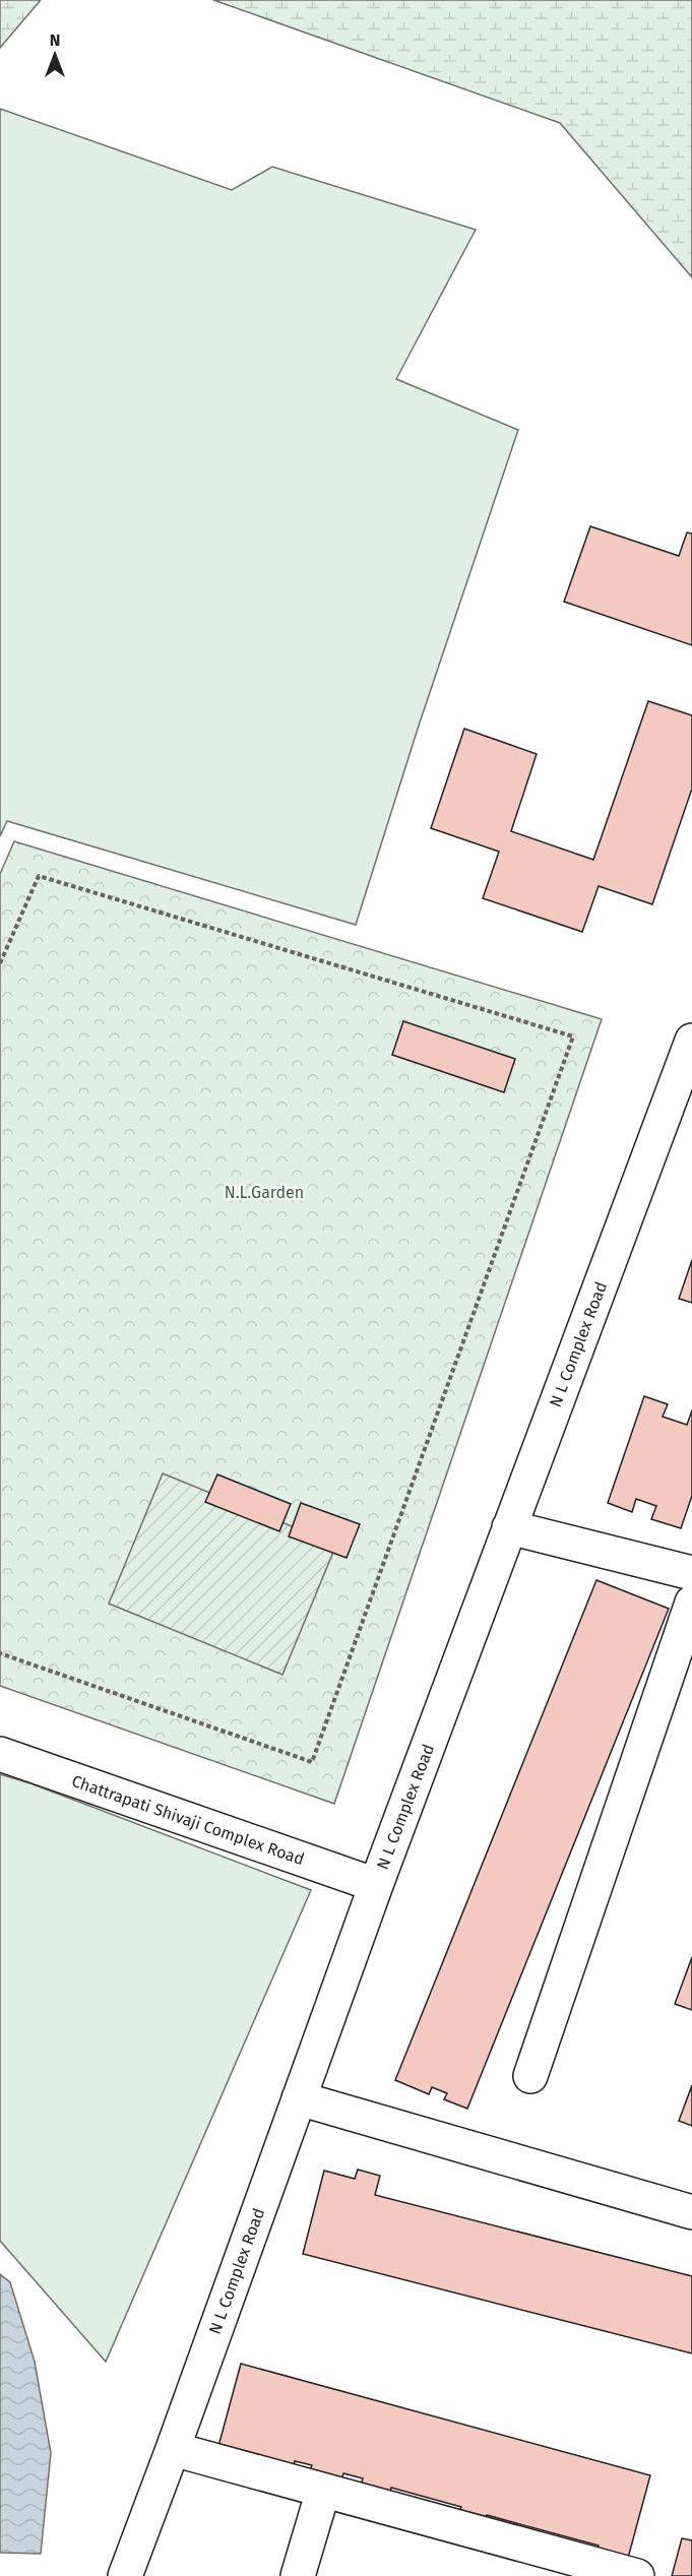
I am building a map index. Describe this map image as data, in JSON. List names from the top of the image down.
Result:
{
  "streets": {
    "street": ["N L Complex Road", "Chattrapati Shivaji Complex Road"]
  },
  "crossings": [
    ["N L Complex Road", "Chattrapati Shivaji Complex Road"]
  ],
  "parks": ["N.L.Garden"],
  "north": "top"
}
